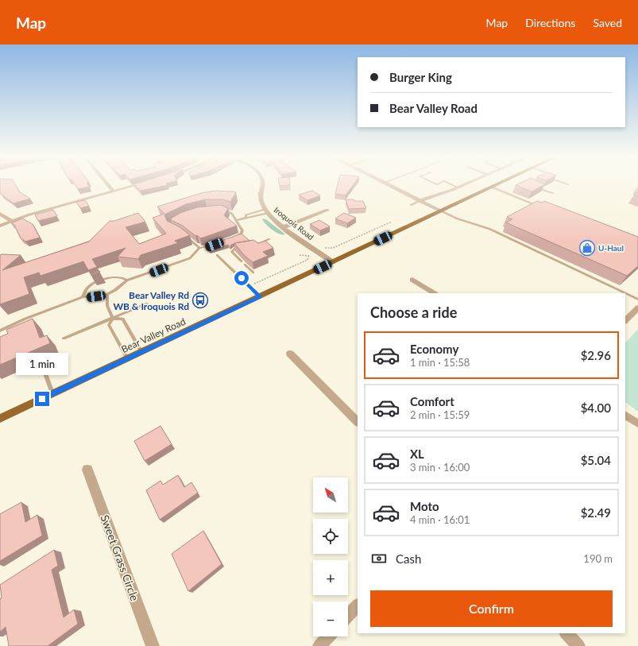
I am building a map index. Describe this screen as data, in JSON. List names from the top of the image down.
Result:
{
  "streets": {
    "main road": ["Bear Valley Road"],
    "street": ["Iroquois Road", "Sweet Grass Circle"]
  },
  "crossings": [
    ["Iroquois Road", "Bear Valley Road"]
  ],
  "places": {
    "shop": ["U-Haul"],
    "bus stop": ["Bear Valley Rd WB & Iroquois Rd"]
  },
  "north": "top left",
  "page": {
    "header": "Map",
    "nav": ["Map", "Directions", "Saved"],
    "banner": ["Burger King", "Bear Valley Road"],
    "heading": "Choose a ride",
    "list": [
      {
        "name": "Economy",
        "note": "1 min · 15:58",
        "value": "$2.96"
      },
      {
        "name": "Comfort",
        "note": "2 min · 15:59",
        "value": "$4.00"
      },
      {
        "name": "XL",
        "note": "3 min · 16:00",
        "value": "$5.04"
      },
      {
        "name": "Moto",
        "note": "4 min · 16:01",
        "value": "$2.49"
      }
    ],
    "bubble": "1 min",
    "map_buttons": ["+", "−"],
    "pay": ["Cash", "190 m"],
    "buttons": "Confirm"
  }
}
